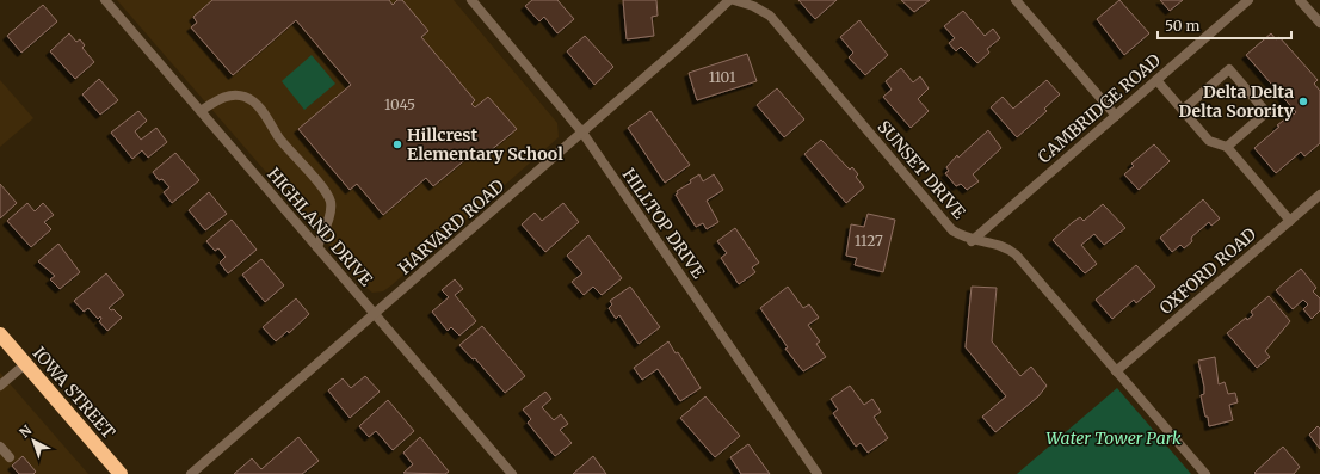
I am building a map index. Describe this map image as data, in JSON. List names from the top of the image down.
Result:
{
  "streets": {
    "highway": ["IOWA STREET"],
    "street": [
      "CAMBRIDGE ROAD",
      "SUNSET DRIVE",
      "HILLTOP DRIVE",
      "HIGHLAND DRIVE",
      "HARVARD ROAD",
      "OXFORD ROAD"
    ]
  },
  "crossings": [
    ["CAMBRIDGE ROAD", "SUNSET DRIVE"],
    ["SUNSET DRIVE", "OXFORD ROAD"],
    ["HILLTOP DRIVE", "HARVARD ROAD"],
    ["HIGHLAND DRIVE", "HARVARD ROAD"]
  ],
  "parks": ["Water Tower Park"],
  "places": ["Delta Delta Delta Sorority", "Hillcrest Elementary School"],
  "house_numbers": ["1101", "1045", "1127"],
  "scale_bar": "50 m",
  "north": "top left"
}
